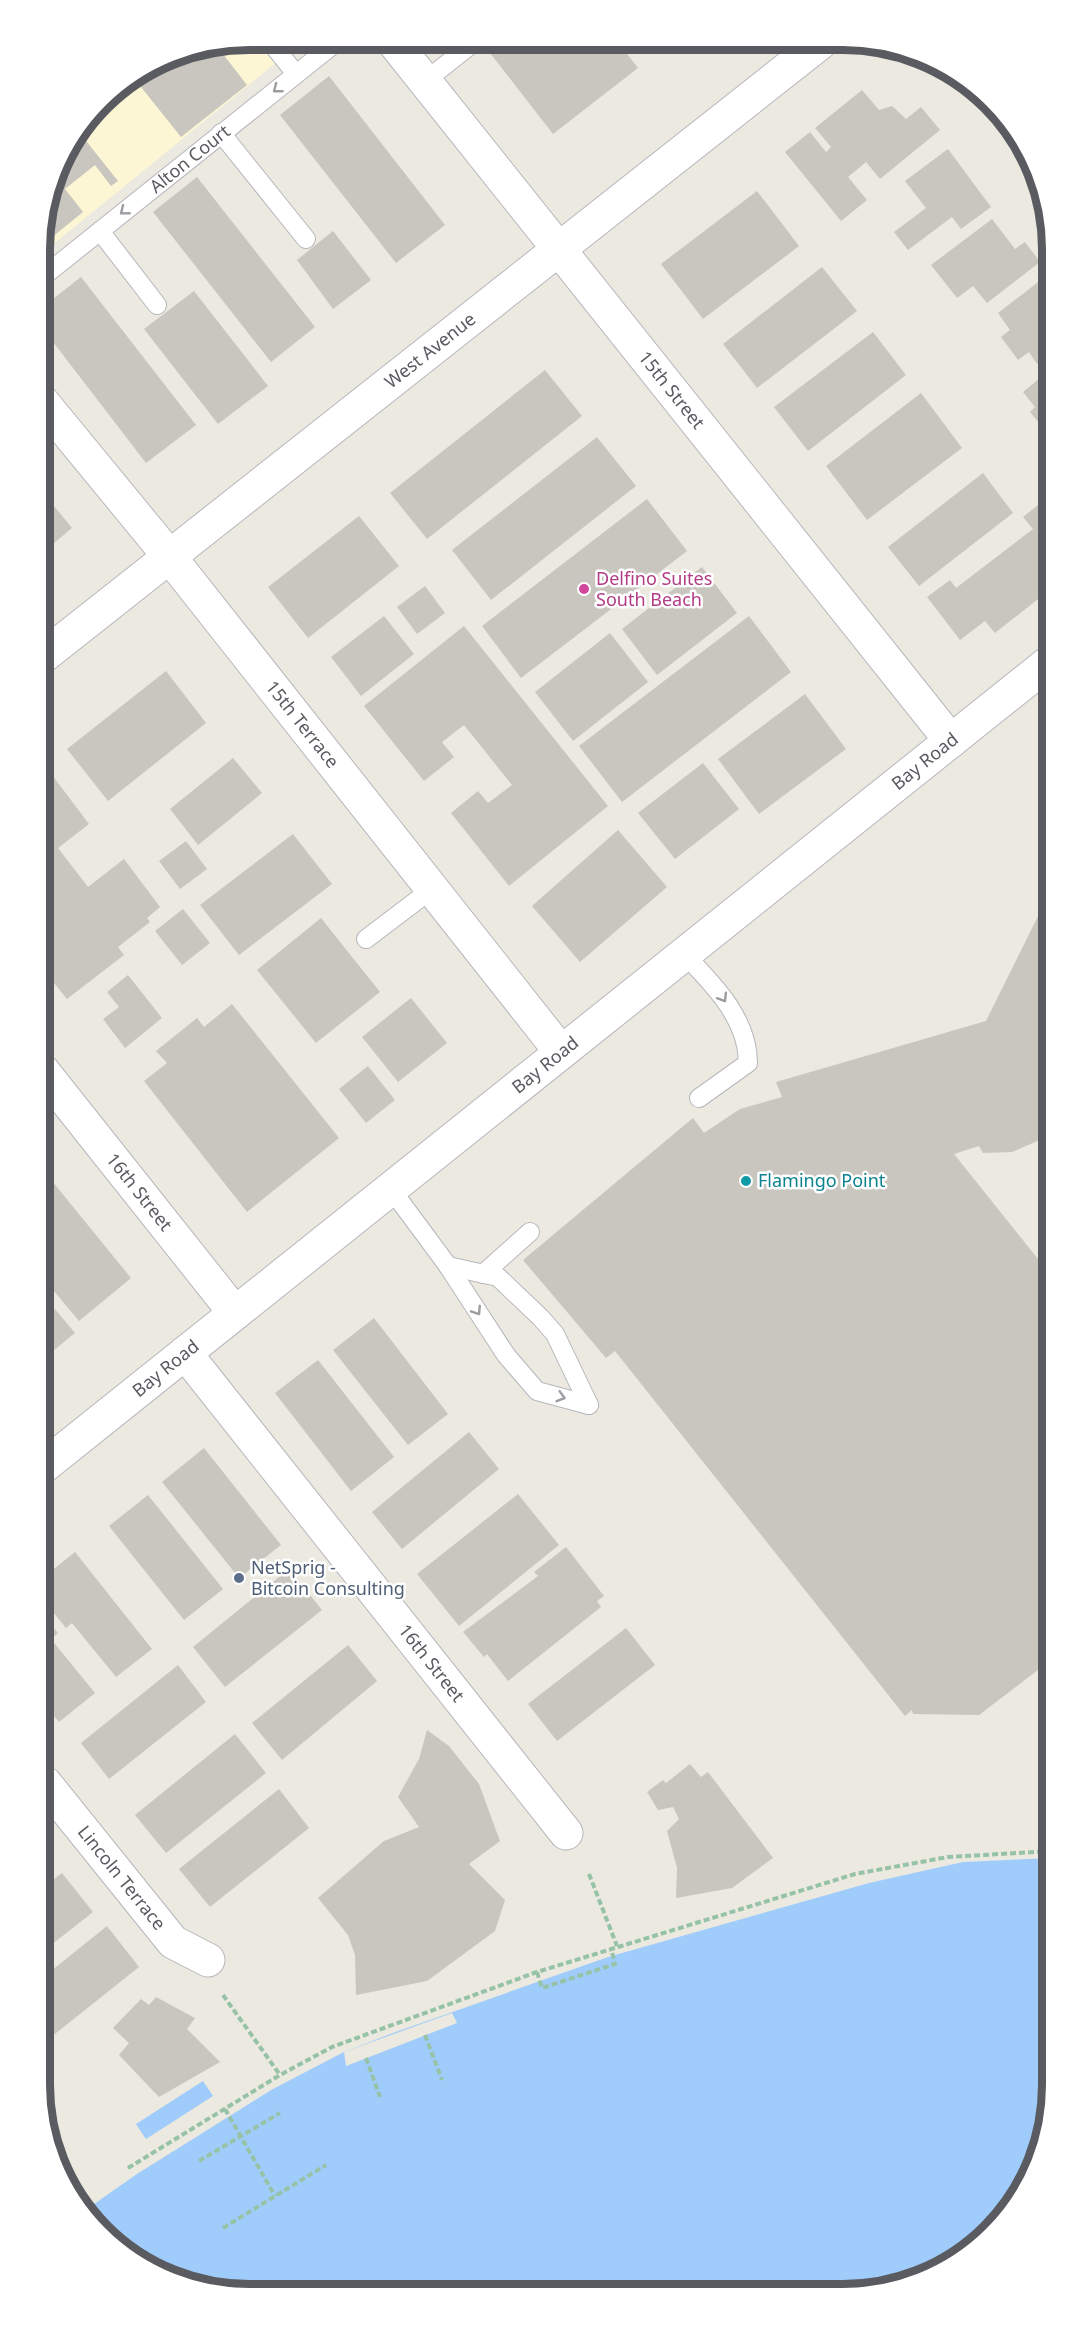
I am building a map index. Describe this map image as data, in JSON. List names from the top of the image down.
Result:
{
  "streets": {
    "street": [
      "West Avenue",
      "15th Street",
      "15th Terrace",
      "Bay Road",
      "16th Street",
      "Lincoln Terrace"
    ],
    "lane": ["Alton Court"]
  },
  "crossings": [
    ["West Avenue", "15th Street"],
    ["West Avenue", "15th Terrace"],
    ["15th Street", "Bay Road"],
    ["15th Terrace", "Bay Road"],
    ["Bay Road", "16th Street"]
  ],
  "one_way": ["Alton Court"],
  "places": ["Delfino Suites South Beach", "Flamingo Point", "NetSprig - Bitcoin Consulting"]
}
